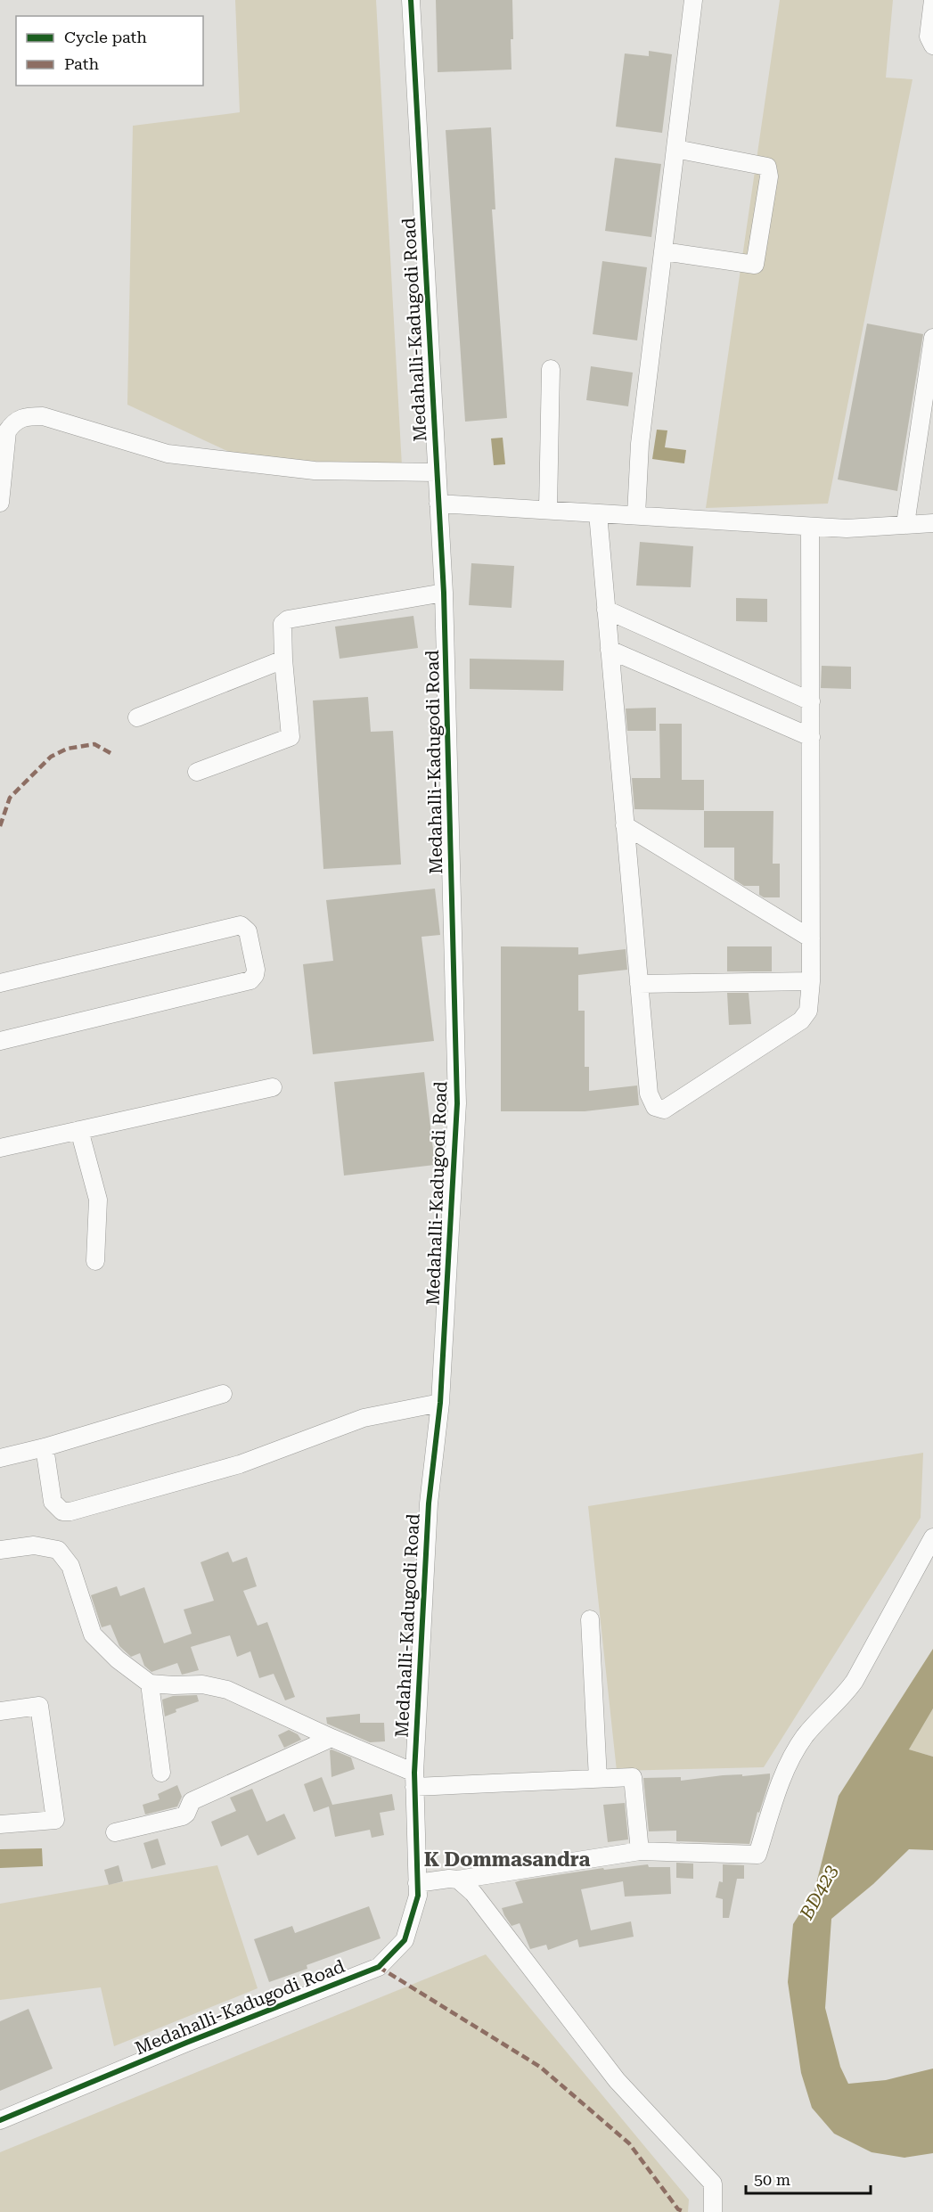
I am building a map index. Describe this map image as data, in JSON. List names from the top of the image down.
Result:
{
  "streets": {
    "street": ["Medahalli-Kadugodi Road"]
  },
  "districts": ["K Dommasandra"],
  "water": ["BD423"],
  "legend": ["Cycle path", "Path"],
  "scale_bar": "50 m"
}
